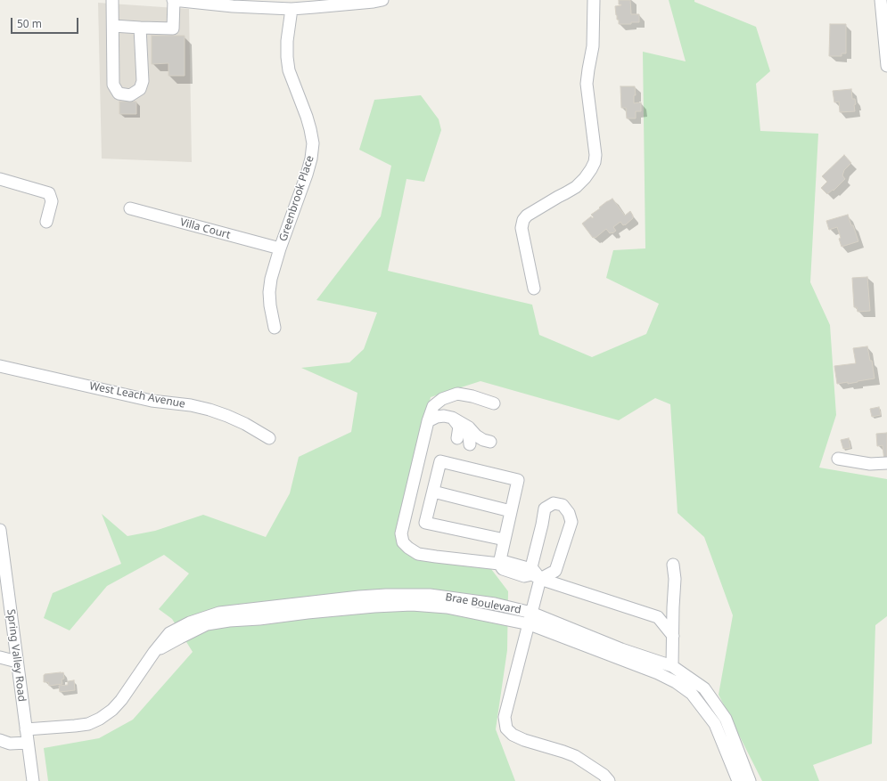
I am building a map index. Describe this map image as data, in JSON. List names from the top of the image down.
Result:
{
  "streets": {
    "street": [
      "Greenbrook Place",
      "Villa Court",
      "West Leach Avenue",
      "Brae Boulevard",
      "Spring Valley Road"
    ]
  },
  "crossings": [
    ["Greenbrook Place", "Villa Court"],
    ["Brae Boulevard", "Spring Valley Road"]
  ],
  "scale_bar": "50 m"
}
